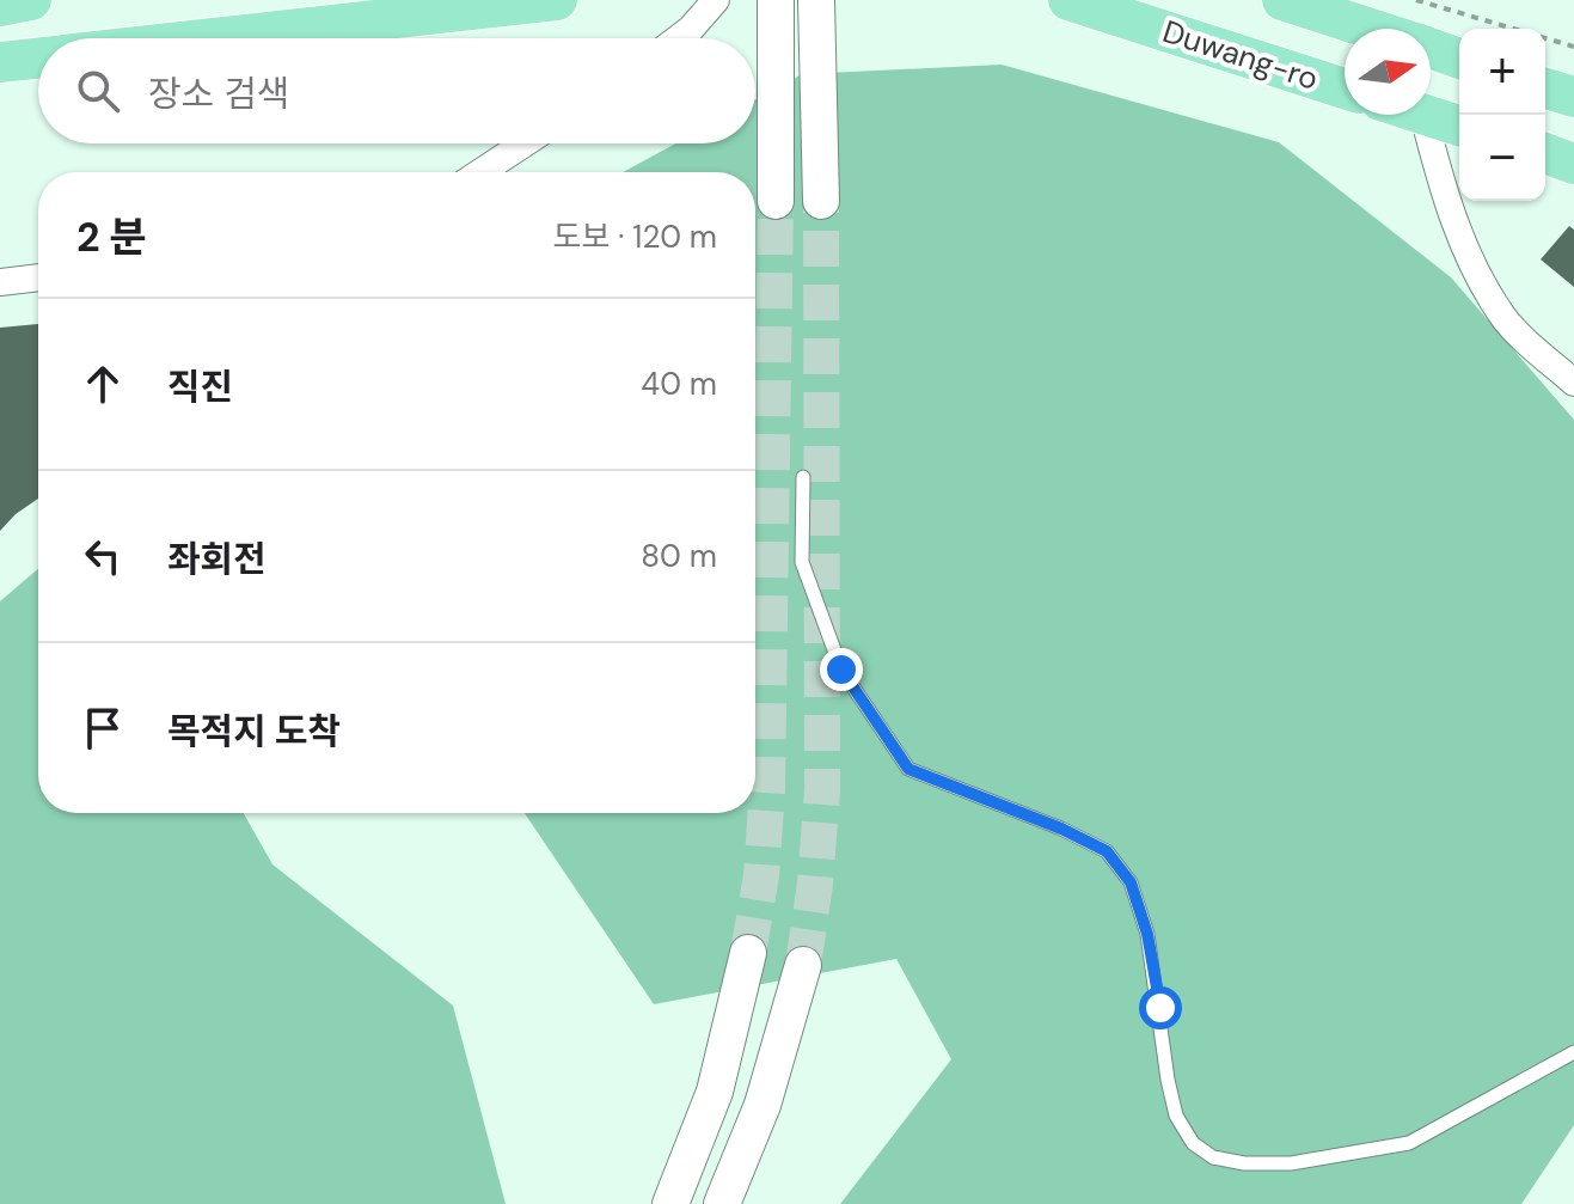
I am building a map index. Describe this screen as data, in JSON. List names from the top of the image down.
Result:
{
  "streets": {
    "main road": ["Duwang-ro"]
  },
  "north": "right",
  "page": {
    "map_buttons": ["+", "−"],
    "search": "장소 검색",
    "heading": ["2 분", "도보 · 120 m"],
    "list": [
      ["직진", "40 m"],
      ["좌회전", "80 m"],
      "목적지 도착"
    ]
  }
}
